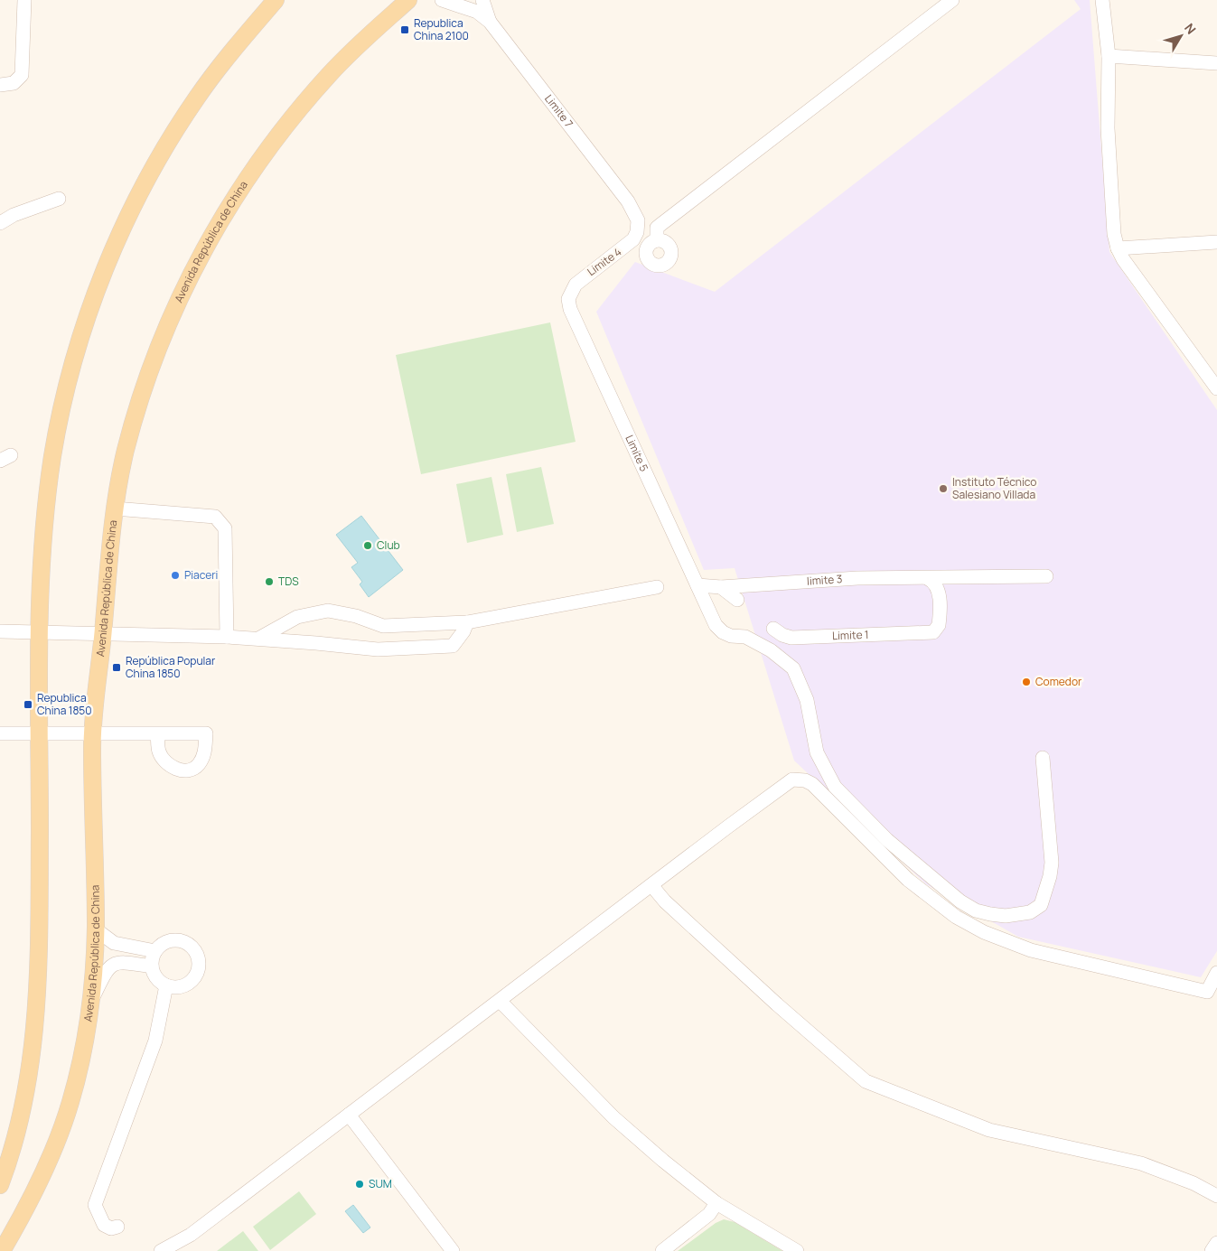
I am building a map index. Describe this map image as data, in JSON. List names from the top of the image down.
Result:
{
  "streets": {
    "main road": ["Avenida República de China"],
    "street": [
      "Limite 7",
      "Limite 4",
      "Limite 5",
      "limite 3",
      "Limite 1"
    ]
  },
  "crossings": [
    ["Limite 7", "Limite 4"],
    ["Limite 4", "Limite 5"],
    ["Limite 5", "limite 3"],
    ["limite 3", "Limite 1"]
  ],
  "places": {
    "transit": ["Republica China 2100", "República Popular China 1850", "Republica China 1850"],
    "other": [
      "Instituto Técnico Salesiano Villada",
      "Club",
      "Piaceri",
      "TDS",
      "Comedor",
      "SUM"
    ]
  },
  "north": "top right"
}
